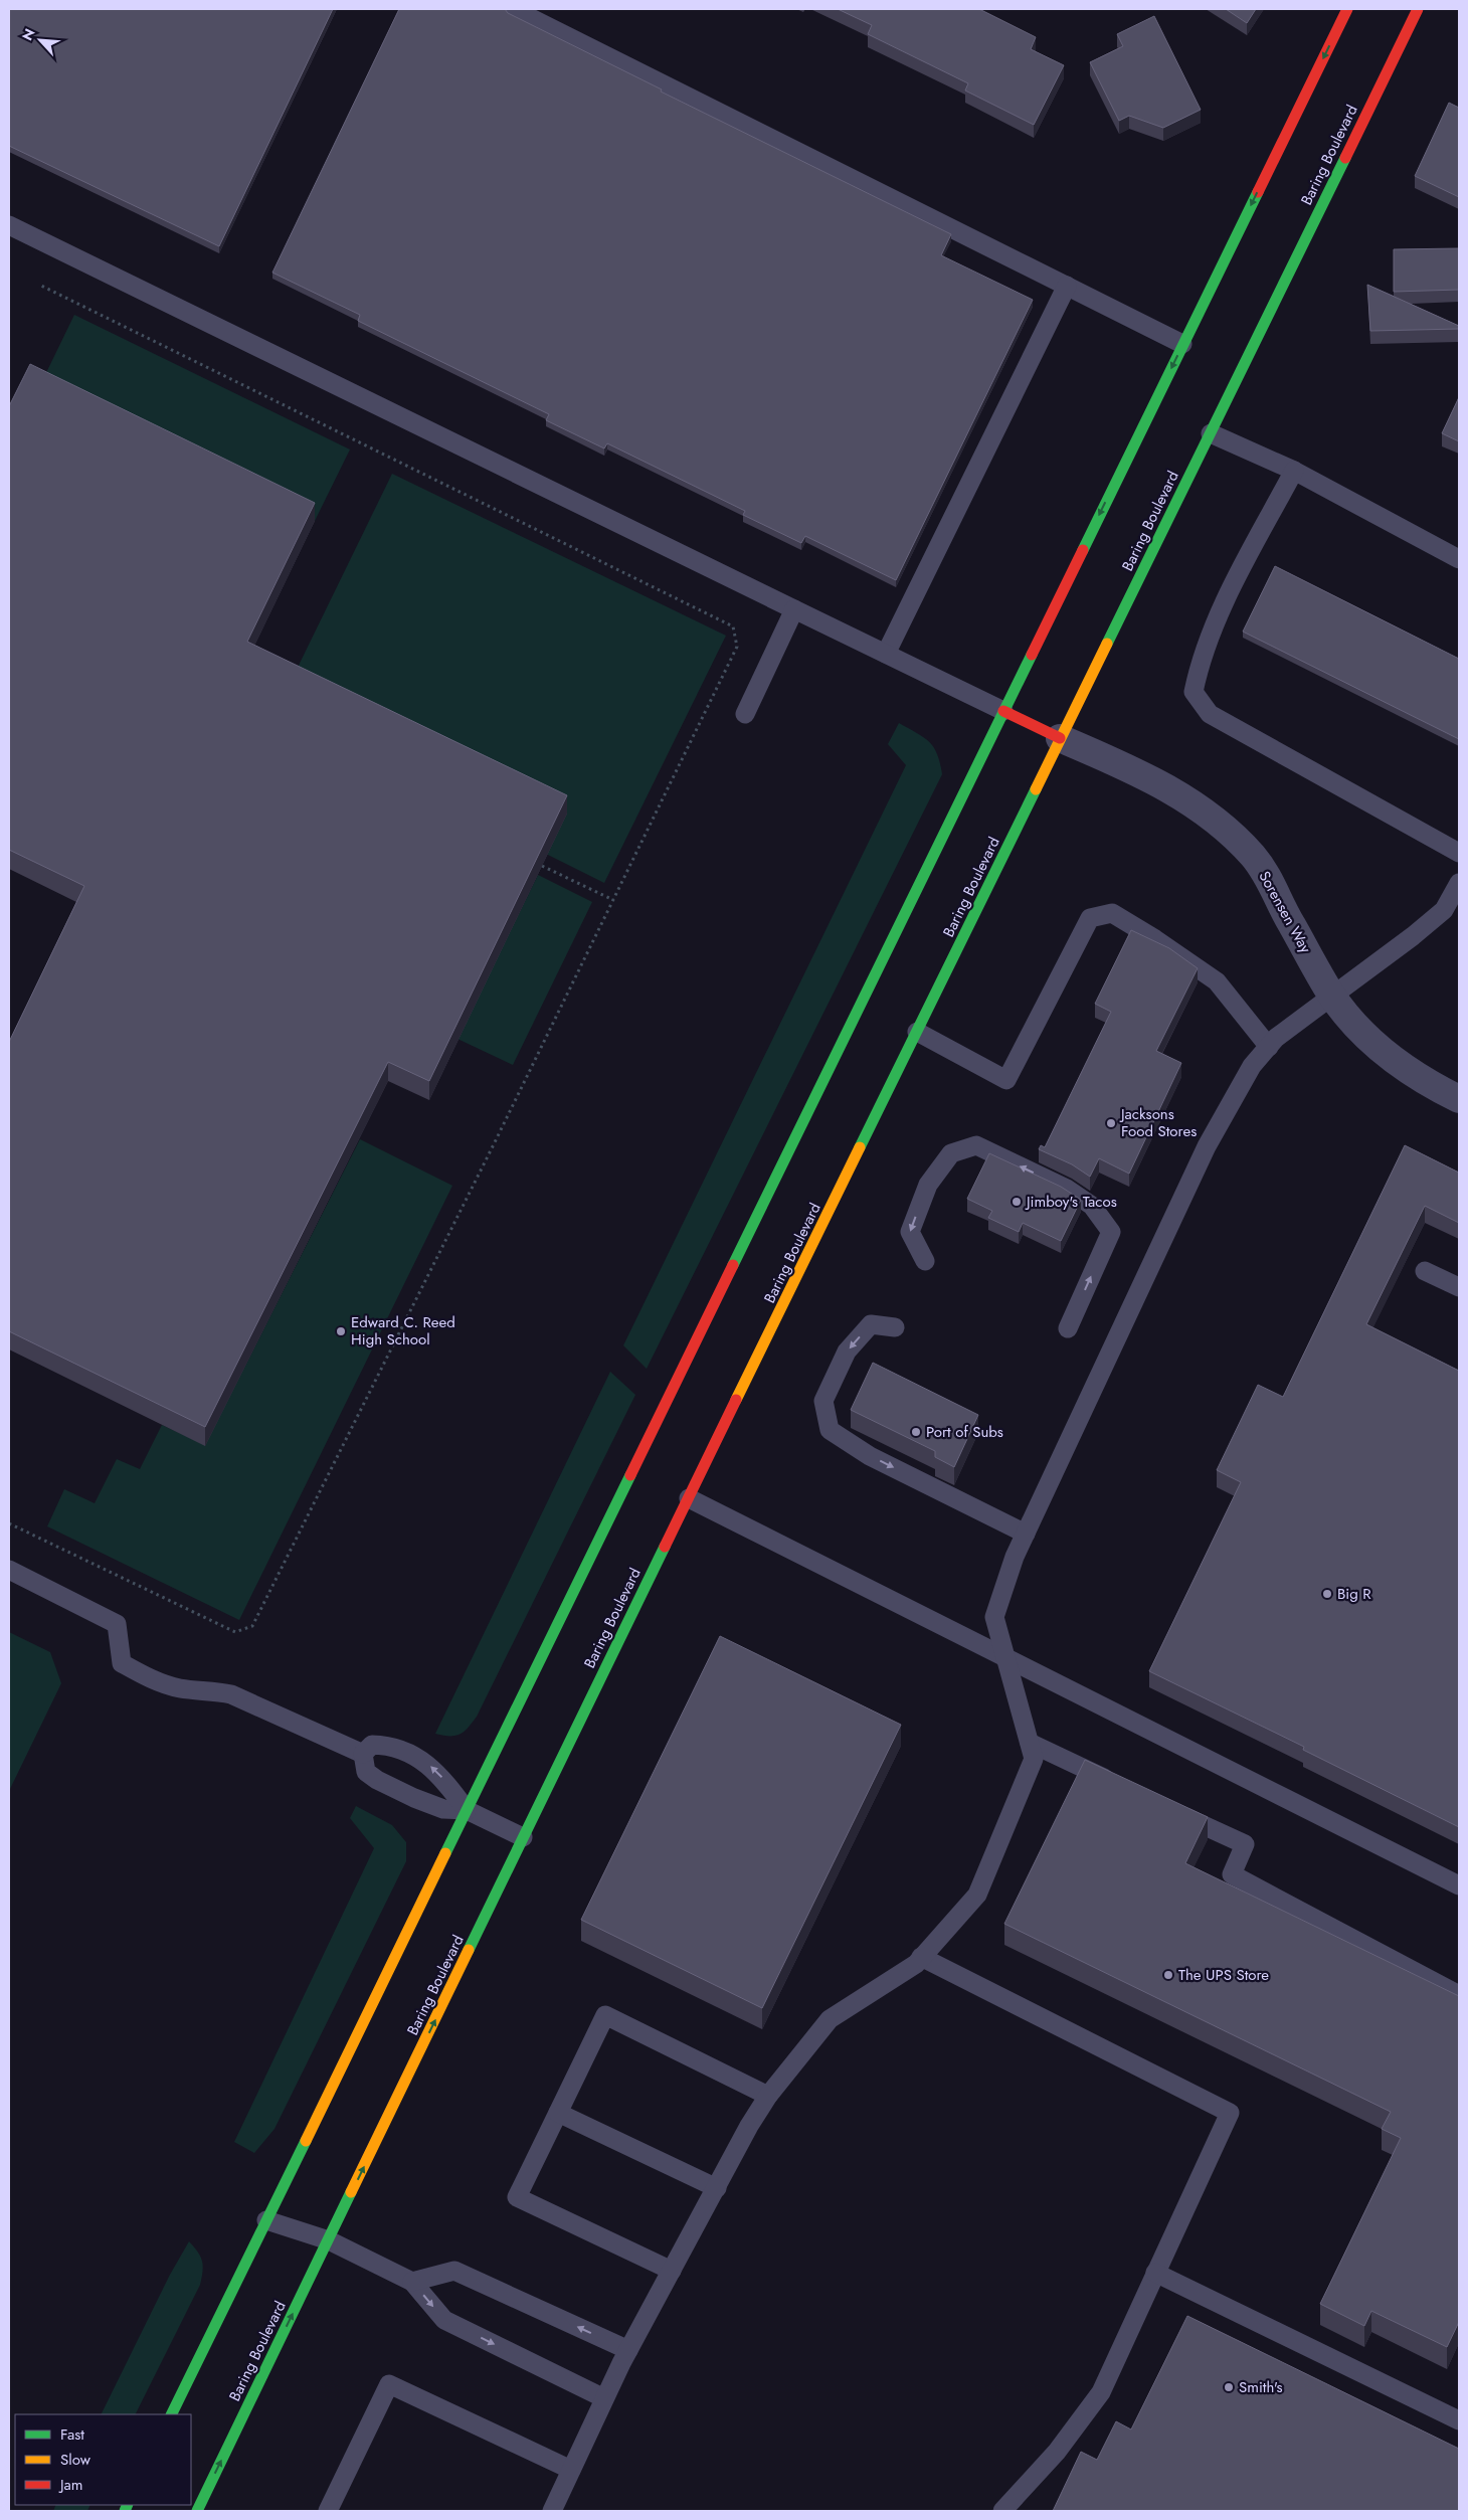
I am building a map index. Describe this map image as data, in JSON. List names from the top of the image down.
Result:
{
  "streets": {
    "main road": ["Baring Boulevard"],
    "street": ["Sorensen Way"]
  },
  "crossings": [
    ["Baring Boulevard", "Sorensen Way"]
  ],
  "places": [
    "Jacksons Food Stores",
    "Jimboy's Tacos",
    "Edward C. Reed High School",
    "Port of Subs",
    "Big R",
    "The UPS Store",
    "Smith's"
  ],
  "legend": ["Fast", "Slow", "Jam"],
  "north": "top left"
}
